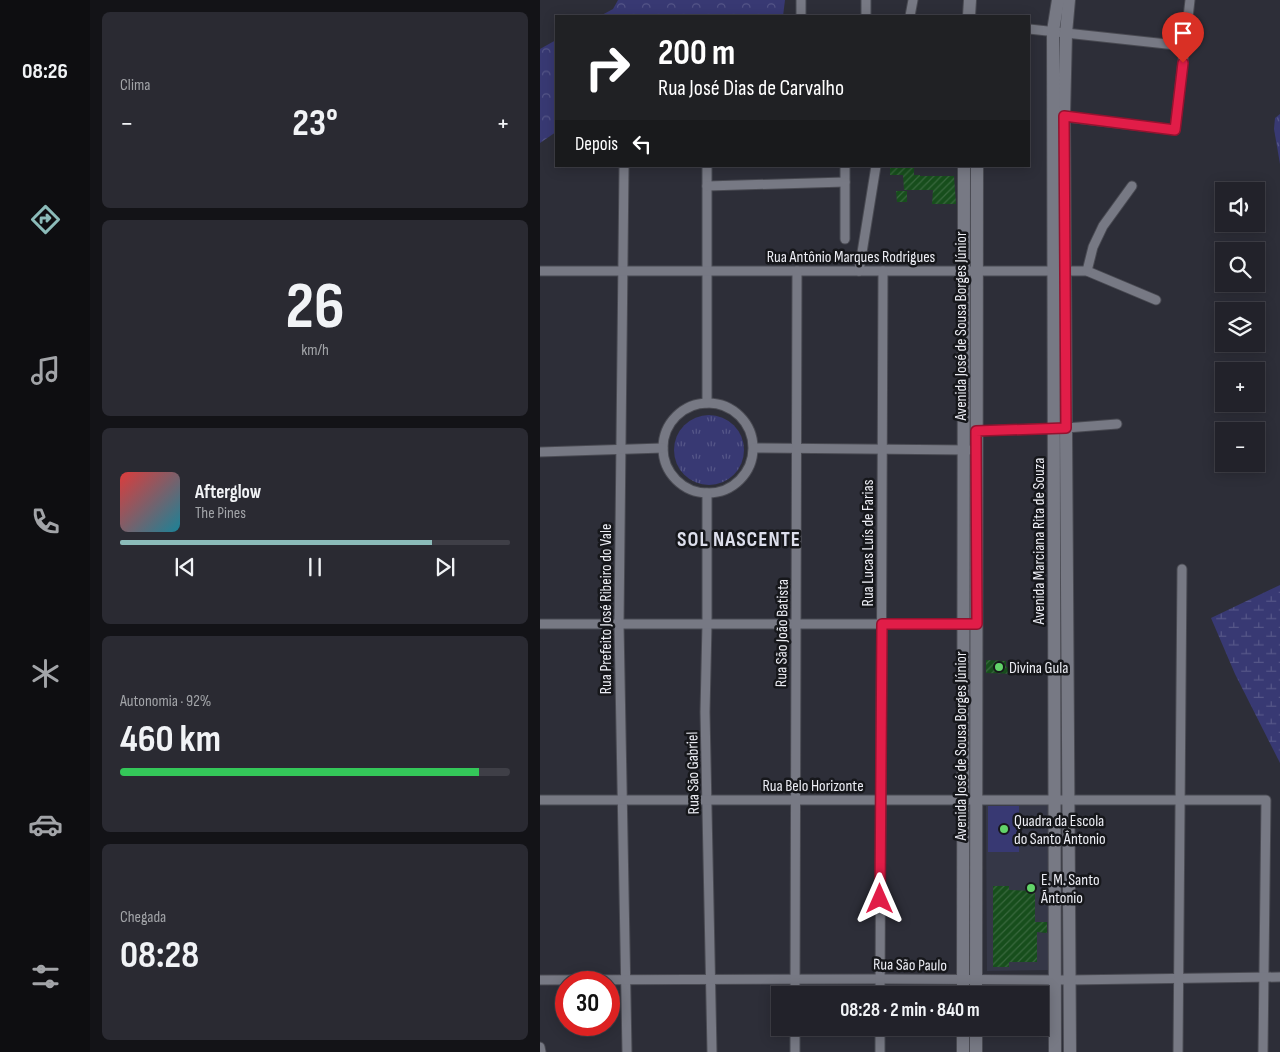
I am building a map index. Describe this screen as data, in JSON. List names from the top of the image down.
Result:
{
  "streets": {
    "street": [
      "Rua Antônio Marques Rodrigues",
      "Avenida José de Sousa Borges Júnior",
      "Avenida Marciana Rita de Souza",
      "Rua Lucas Luís de Farias",
      "Rua Prefeito José Ribeiro do Vale",
      "Rua São João Batista",
      "Rua São Gabriel",
      "Rua Belo Horizonte",
      "Rua São Paulo"
    ]
  },
  "crossings": [
    ["Rua Antônio Marques Rodrigues", "Avenida José de Sousa Borges Júnior"],
    ["Rua Antônio Marques Rodrigues", "Avenida Marciana Rita de Souza"],
    ["Rua Antônio Marques Rodrigues", "Rua Lucas Luís de Farias"],
    ["Rua Antônio Marques Rodrigues", "Rua Prefeito José Ribeiro do Vale"],
    ["Rua Antônio Marques Rodrigues", "Rua São João Batista"],
    ["Avenida José de Sousa Borges Júnior", "Rua Belo Horizonte"],
    ["Avenida José de Sousa Borges Júnior", "Rua São Paulo"],
    ["Avenida Marciana Rita de Souza", "Rua Belo Horizonte"],
    ["Avenida Marciana Rita de Souza", "Rua São Paulo"],
    ["Rua Lucas Luís de Farias", "Rua Belo Horizonte"],
    ["Rua Lucas Luís de Farias", "Rua São Paulo"],
    ["Rua Prefeito José Ribeiro do Vale", "Rua Belo Horizonte"],
    ["Rua Prefeito José Ribeiro do Vale", "Rua São Paulo"],
    ["Rua São João Batista", "Rua Belo Horizonte"],
    ["Rua São João Batista", "Rua São Paulo"],
    ["Rua São Gabriel", "Rua Belo Horizonte"],
    ["Rua São Gabriel", "Rua São Paulo"],
    ["Rua Belo Horizonte", "Rua São Paulo"]
  ],
  "districts": ["SOL NASCENTE"],
  "places": ["Divina Gula", "Quadra da Escola do Santo Ântonio", "E. M. Santo Ãntonio"],
  "page": {
    "tabs": "08:26",
    "tile": [
      "Clima",
      ["26", "km/h"],
      ["Autonomia · 92%", "460 km"],
      ["Chegada", "08:28"]
    ],
    "turn": ["200 m", "Rua José Dias de Carvalho"],
    "heat": ["−", "23°", "+"],
    "then": "Depois",
    "map_buttons": ["+", "−"],
    "song": ["Afterglow", "The Pines"],
    "limit": "30",
    "trip": "08:28 · 2 min · 840 m"
  }
}
